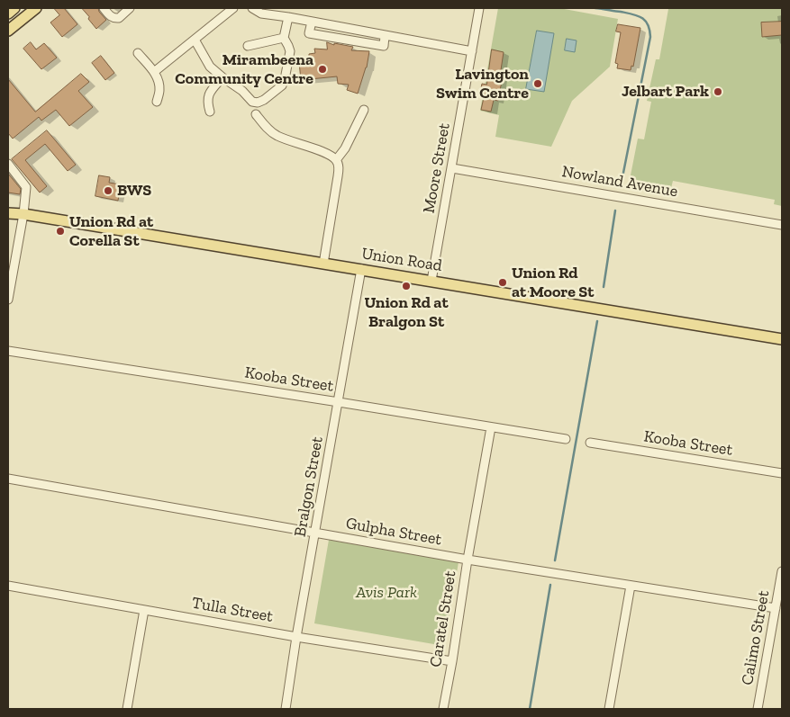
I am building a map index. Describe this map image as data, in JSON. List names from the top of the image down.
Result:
{
  "streets": {
    "main road": ["Union Road"],
    "street": [
      "Moore Street",
      "Nowland Avenue",
      "Kooba Street",
      "Bralgon Street",
      "Gulpha Street",
      "Tulla Street",
      "Caratel Street",
      "Calimo Street"
    ]
  },
  "crossings": [
    ["Moore Street", "Nowland Avenue"],
    ["Moore Street", "Union Road"],
    ["Union Road", "Bralgon Street"],
    ["Kooba Street", "Bralgon Street"],
    ["Kooba Street", "Caratel Street"],
    ["Bralgon Street", "Gulpha Street"],
    ["Bralgon Street", "Tulla Street"],
    ["Gulpha Street", "Caratel Street"],
    ["Gulpha Street", "Calimo Street"],
    ["Tulla Street", "Caratel Street"]
  ],
  "parks": ["Avis Park"],
  "places": [
    "Mirambeena Community Centre",
    "Lavington Swim Centre",
    "Jelbart Park",
    "BWS",
    "Union Rd at Corella St",
    "Union Rd at Moore St",
    "Union Rd at Bralgon St"
  ]
}
